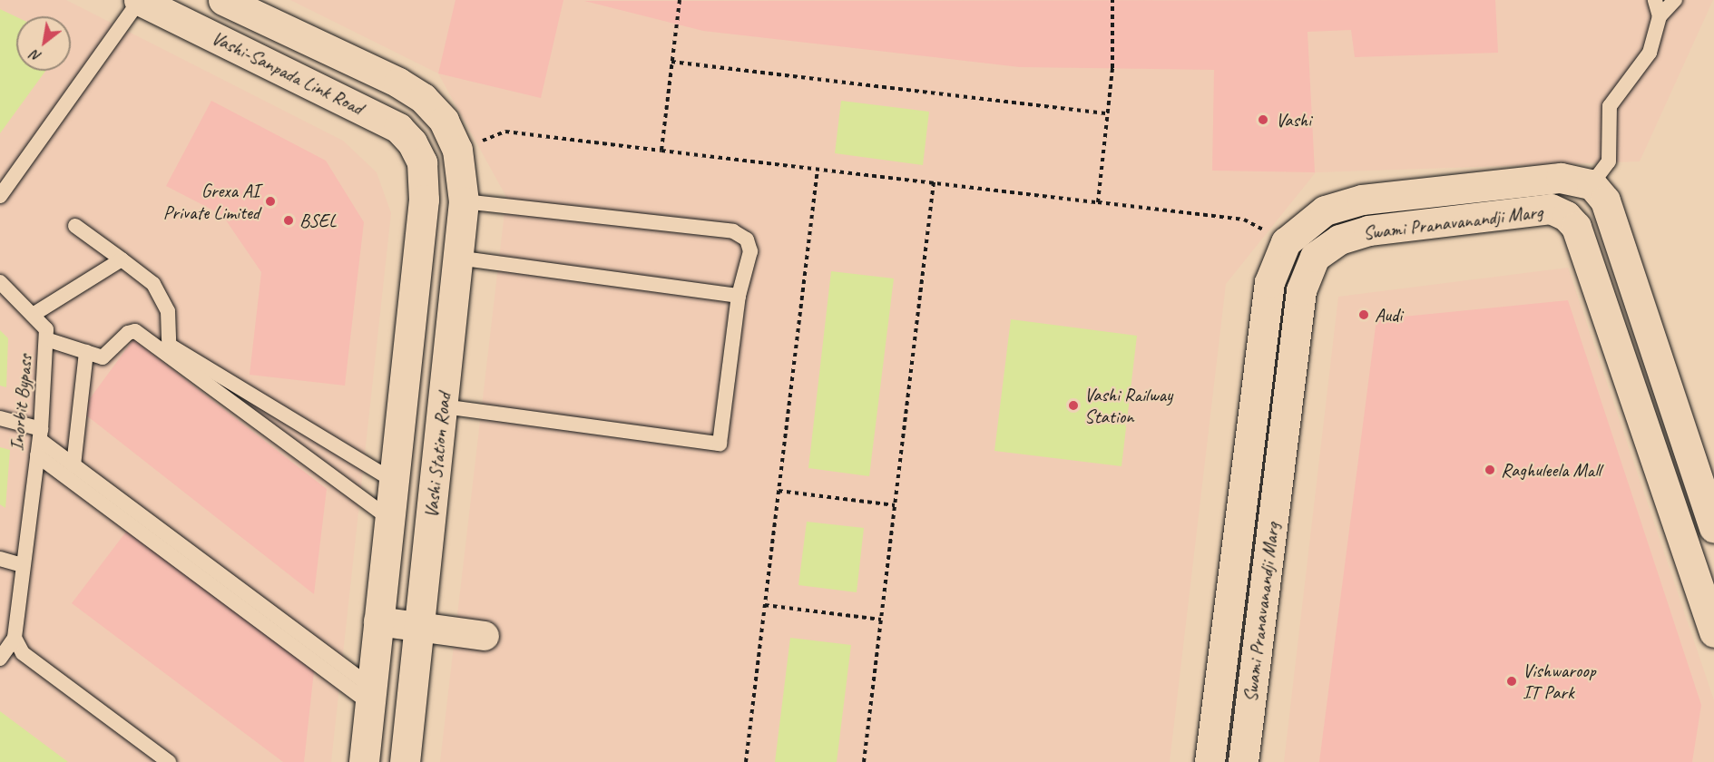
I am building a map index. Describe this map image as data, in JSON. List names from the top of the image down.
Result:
{
  "streets": {
    "street": ["Vashi-Sanpada Link Road", "Swami Pranavanandji Marg", "Vashi Station Road"],
    "lane": ["Inorbit Bypass"]
  },
  "crossings": [
    ["Vashi-Sanpada Link Road", "Vashi Station Road"]
  ],
  "places": [
    "Vashi",
    "Grexa AI Private Limited",
    "BSEL",
    "Audi",
    "Vashi Railway Station",
    "Raghuleela Mall",
    "Vishwaroop IT Park"
  ],
  "north": "bottom left"
}
